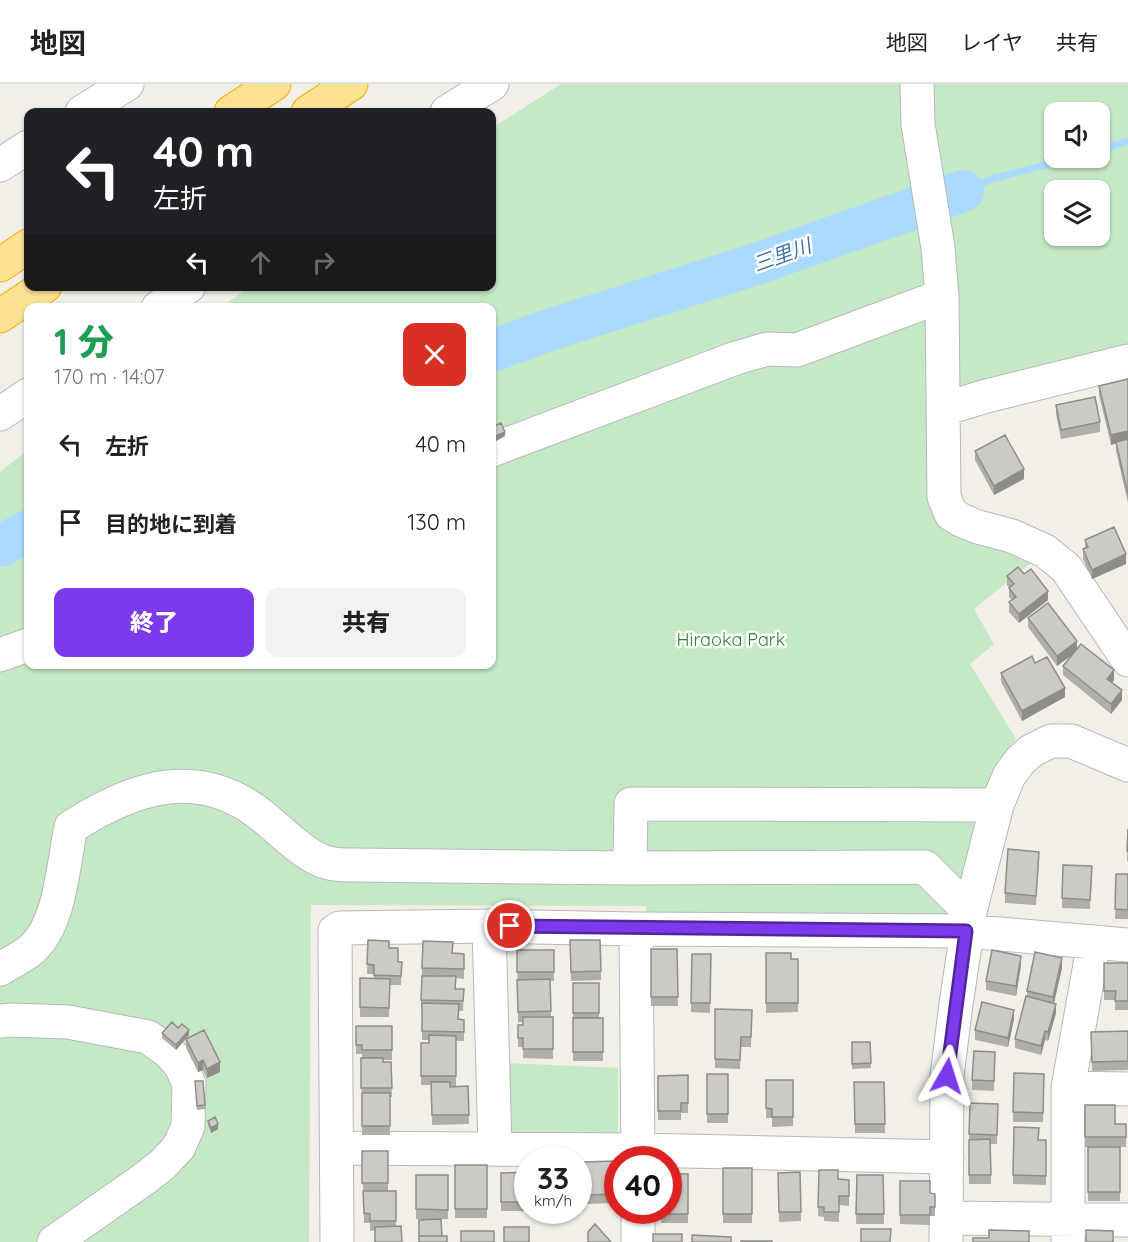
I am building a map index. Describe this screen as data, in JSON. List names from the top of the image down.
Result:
{
  "water": ["三里川"],
  "parks": ["Hiraoka Park"],
  "page": {
    "header": "地図",
    "nav": ["地図", "レイヤ", "共有"],
    "turn": ["40 m", "左折"],
    "heading": ["1 分", "170 m · 14:07"],
    "list": [
      {
        "name": "左折",
        "value": "40 m"
      },
      {
        "name": "目的地に到着",
        "value": "130 m"
      }
    ],
    "buttons": ["終了", "共有"],
    "speed": "33 km/h",
    "limit": "40"
  }
}
